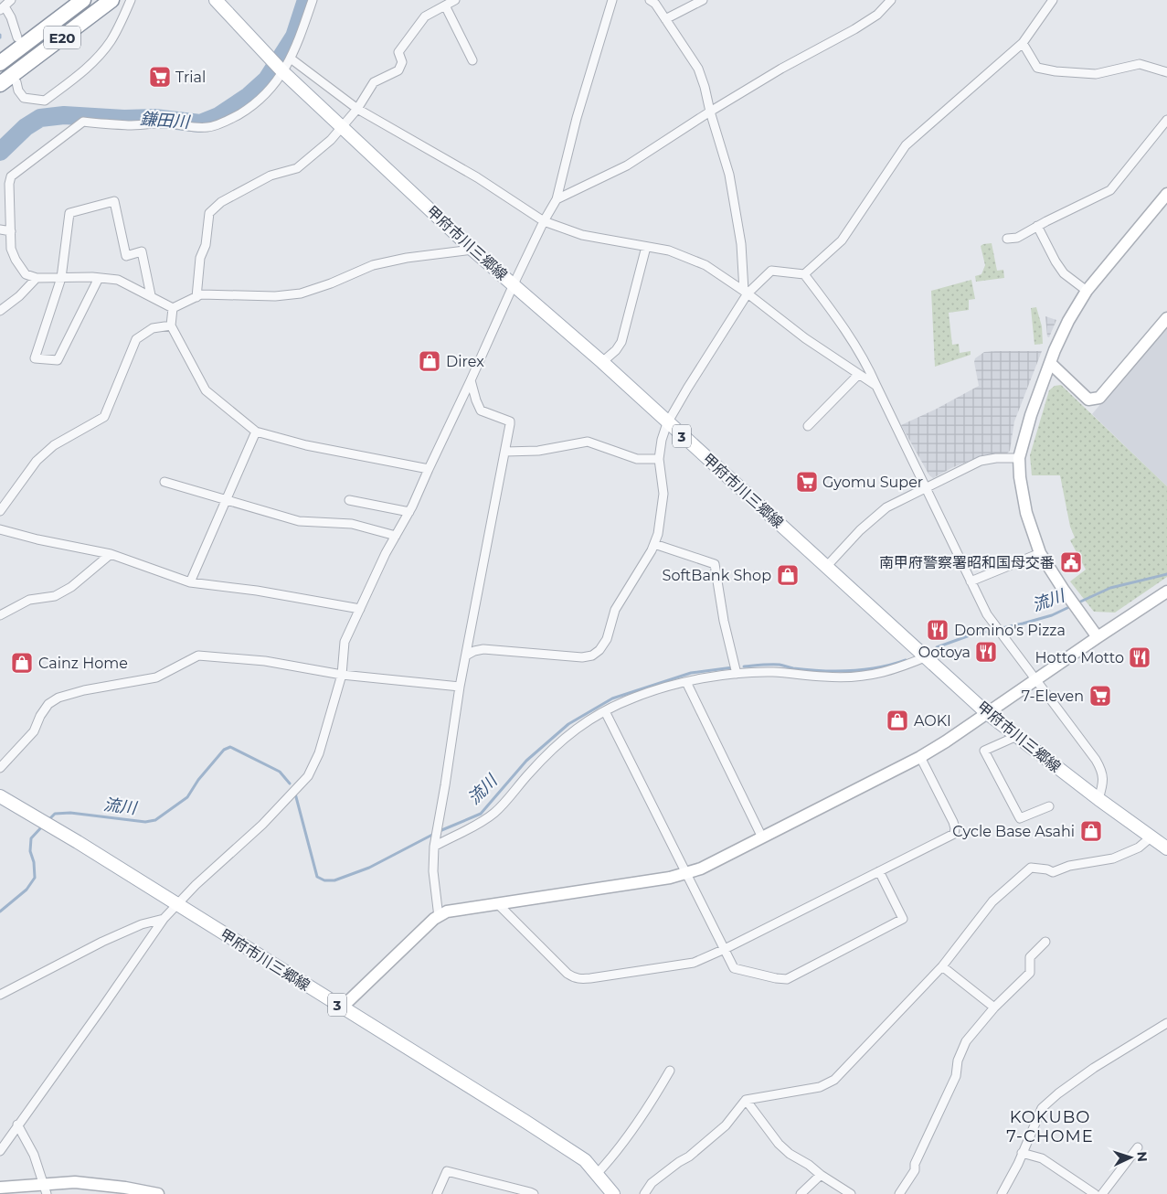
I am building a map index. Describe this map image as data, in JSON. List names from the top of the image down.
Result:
{
  "streets": {
    "highway": ["E20"],
    "main road": ["甲府市川三郷線", "3"]
  },
  "districts": ["KOKUBO 7-CHOME"],
  "water": ["鎌田川", "流川"],
  "places": {
    "supermarket": ["Trial", "Gyomu Super", "7-Eleven"],
    "shop": [
      "Direx",
      "SoftBank Shop",
      "Cainz Home",
      "AOKI",
      "Cycle Base Asahi"
    ],
    "public building": ["南甲府警察署昭和国母交番"],
    "restaurant": ["Domino's Pizza", "Ootoya", "Hotto Motto"]
  },
  "north": "right"
}
